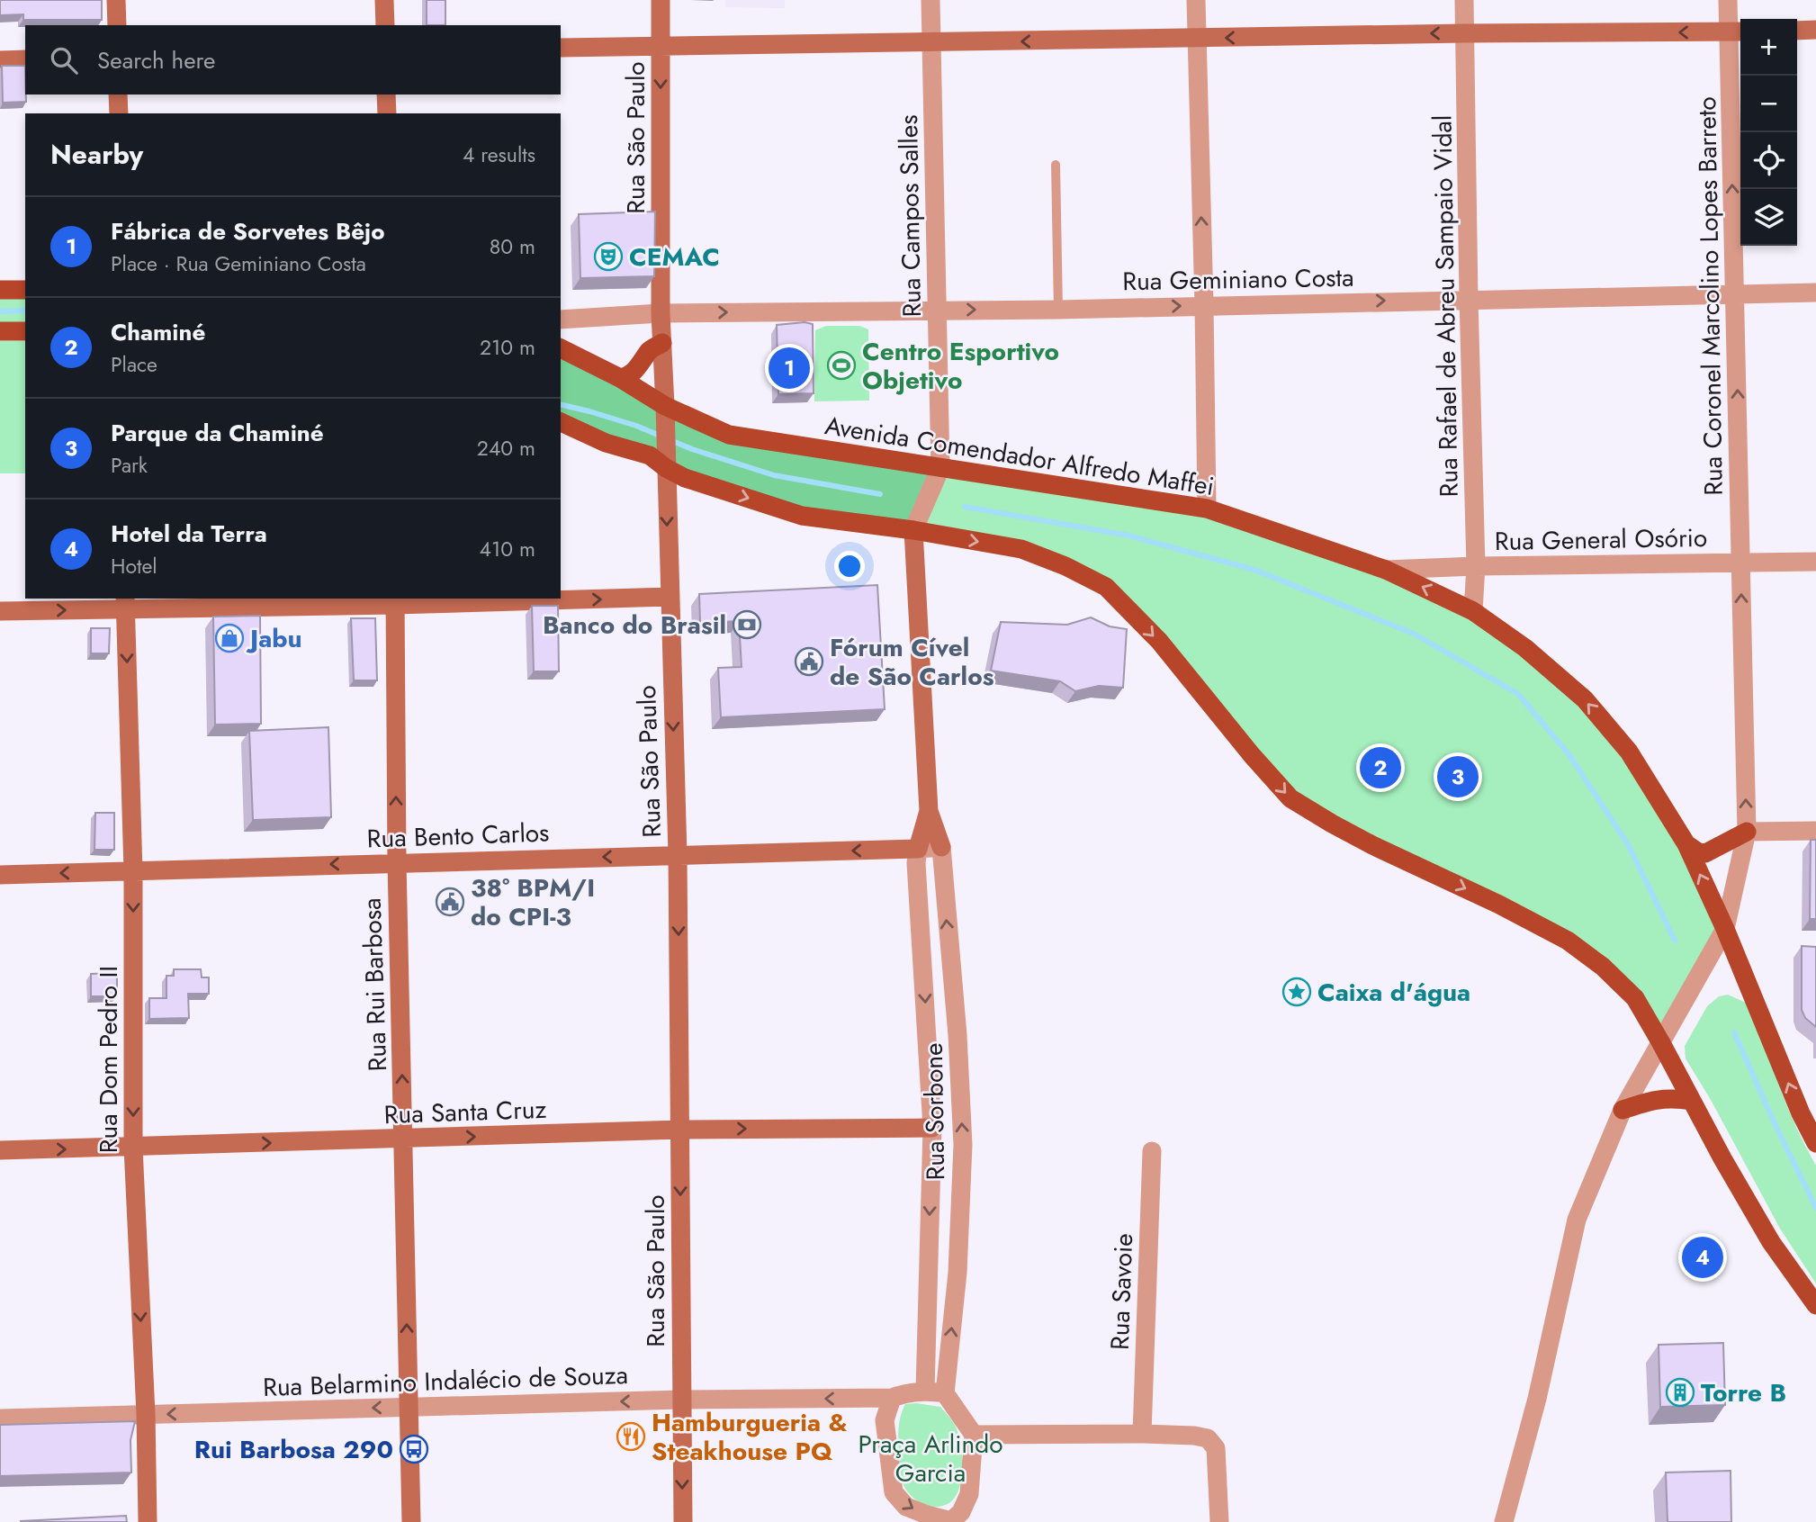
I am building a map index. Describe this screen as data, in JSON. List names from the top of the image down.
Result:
{
  "streets": {
    "main road": ["Avenida Comendador Alfredo Maffei"],
    "street": [
      "Rua São Paulo",
      "Rua Campos Salles",
      "Rua Geminiano Costa",
      "Rua Coronel Marcolino Lopes Barreto",
      "Rua Rafael de Abreu Sampaio Vidal",
      "Rua General Osório",
      "Rua Bento Carlos",
      "Rua Rui Barbosa",
      "Rua Dom Pedro II",
      "Rua Santa Cruz",
      "Rua Sorbone",
      "Rua Savoie",
      "Rua Belarmino Indalécio de Souza"
    ]
  },
  "crossings": [
    ["Rua São Paulo", "Rua Geminiano Costa"],
    ["Rua São Paulo", "Avenida Comendador Alfredo Maffei"],
    ["Rua São Paulo", "Rua Bento Carlos"],
    ["Rua São Paulo", "Rua Santa Cruz"],
    ["Rua São Paulo", "Rua Belarmino Indalécio de Souza"],
    ["Rua Campos Salles", "Rua Geminiano Costa"],
    ["Rua Campos Salles", "Avenida Comendador Alfredo Maffei"],
    ["Rua Campos Salles", "Rua Sorbone"],
    ["Rua Geminiano Costa", "Rua Coronel Marcolino Lopes Barreto"],
    ["Rua Geminiano Costa", "Rua Rafael de Abreu Sampaio Vidal"],
    ["Rua Coronel Marcolino Lopes Barreto", "Avenida Comendador Alfredo Maffei"],
    ["Rua Coronel Marcolino Lopes Barreto", "Rua General Osório"],
    ["Rua Rafael de Abreu Sampaio Vidal", "Avenida Comendador Alfredo Maffei"],
    ["Rua Rafael de Abreu Sampaio Vidal", "Rua General Osório"],
    ["Avenida Comendador Alfredo Maffei", "Rua General Osório"],
    ["Avenida Comendador Alfredo Maffei", "Rua Sorbone"],
    ["Rua Bento Carlos", "Rua Rui Barbosa"],
    ["Rua Bento Carlos", "Rua Dom Pedro II"],
    ["Rua Bento Carlos", "Rua Sorbone"],
    ["Rua Rui Barbosa", "Rua Santa Cruz"],
    ["Rua Rui Barbosa", "Rua Belarmino Indalécio de Souza"],
    ["Rua Dom Pedro II", "Rua Santa Cruz"],
    ["Rua Dom Pedro II", "Rua Belarmino Indalécio de Souza"],
    ["Rua Santa Cruz", "Rua Sorbone"],
    ["Rua Sorbone", "Rua Belarmino Indalécio de Souza"]
  ],
  "one_way": [
    "Rua São Paulo",
    "Rua Geminiano Costa",
    "Rua Coronel Marcolino Lopes Barreto",
    "Rua Bento Carlos",
    "Rua Rui Barbosa",
    "Rua Dom Pedro II",
    "Rua Santa Cruz",
    "Rua Belarmino Indalécio de Souza"
  ],
  "parks": ["Praça Arlindo Garcia"],
  "places": {
    "theatre": ["CEMAC"],
    "sports": ["Centro Esportivo Objetivo"],
    "bank": ["Banco do Brasil"],
    "shop": ["Jabu"],
    "public building": ["Fórum Cível de São Carlos", "38º BPM/I do CPI-3"],
    "place": ["Caixa d'água"],
    "building": ["Torre B"],
    "restaurant": ["Hamburgueria & Steakhouse PQ"],
    "bus stop": ["Rui Barbosa 290"]
  },
  "page": {
    "map_buttons": ["+", "−"],
    "search": "Search here",
    "heading": ["Nearby", "4 results"],
    "list": [
      {
        "mark": "1",
        "name": "Fábrica de Sorvetes Bêjo",
        "note": "Place · Rua Geminiano Costa",
        "value": "80 m"
      },
      {
        "mark": "2",
        "name": "Chaminé",
        "note": "Place",
        "value": "210 m"
      },
      {
        "mark": "3",
        "name": "Parque da Chaminé",
        "note": "Park",
        "value": "240 m"
      },
      {
        "mark": "4",
        "name": "Hotel da Terra",
        "note": "Hotel",
        "value": "410 m"
      }
    ],
    "pins": [
      "1",
      "2",
      "3",
      "4"
    ]
  }
}
